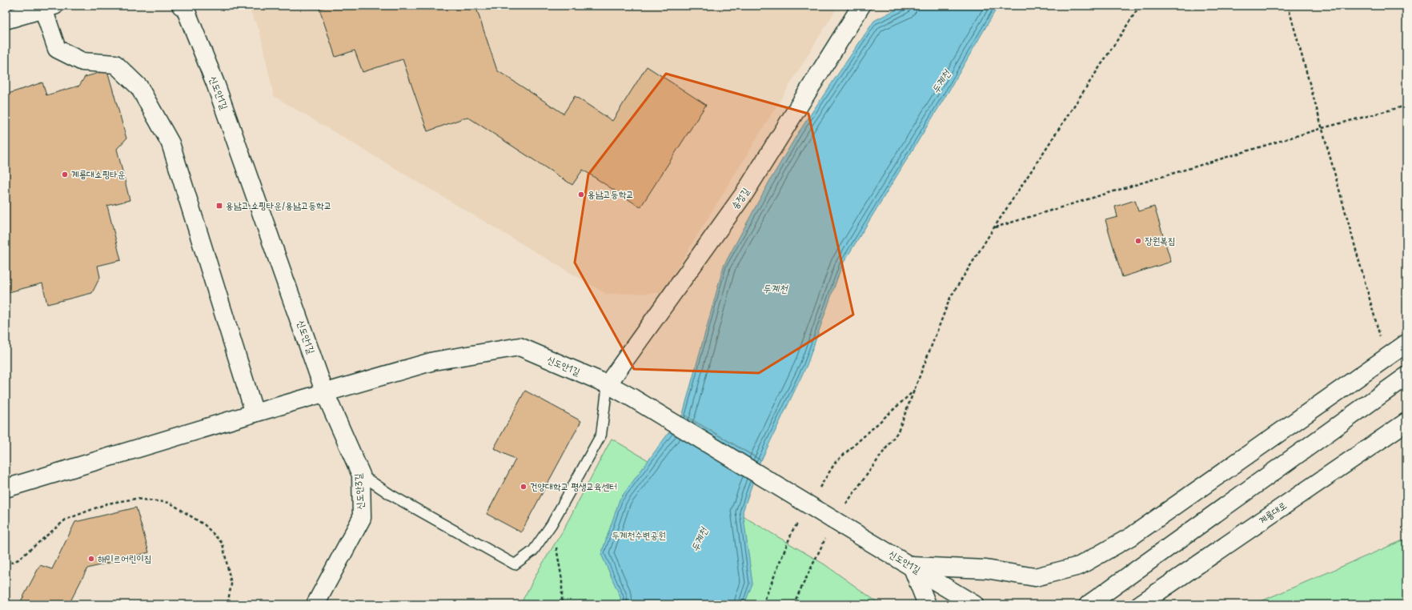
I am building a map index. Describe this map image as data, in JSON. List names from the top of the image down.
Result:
{
  "streets": {
    "street": [
      "신도안1길",
      "송정길",
      "신도안3길",
      "계룡대로"
    ]
  },
  "crossings": [
    ["신도안1길", "송정길"],
    ["신도안1길", "신도안3길"]
  ],
  "water": ["두계천"],
  "parks": ["두계천수변공원"],
  "places": {
    "other": [
      "계룡대쇼핑타운",
      "용남고등학교",
      "장원복집",
      "건양대학교 평생교육센터",
      "해미르어린이집"
    ],
    "transit": ["용남고.쇼핑타운/용남고등학교"]
  }
}
